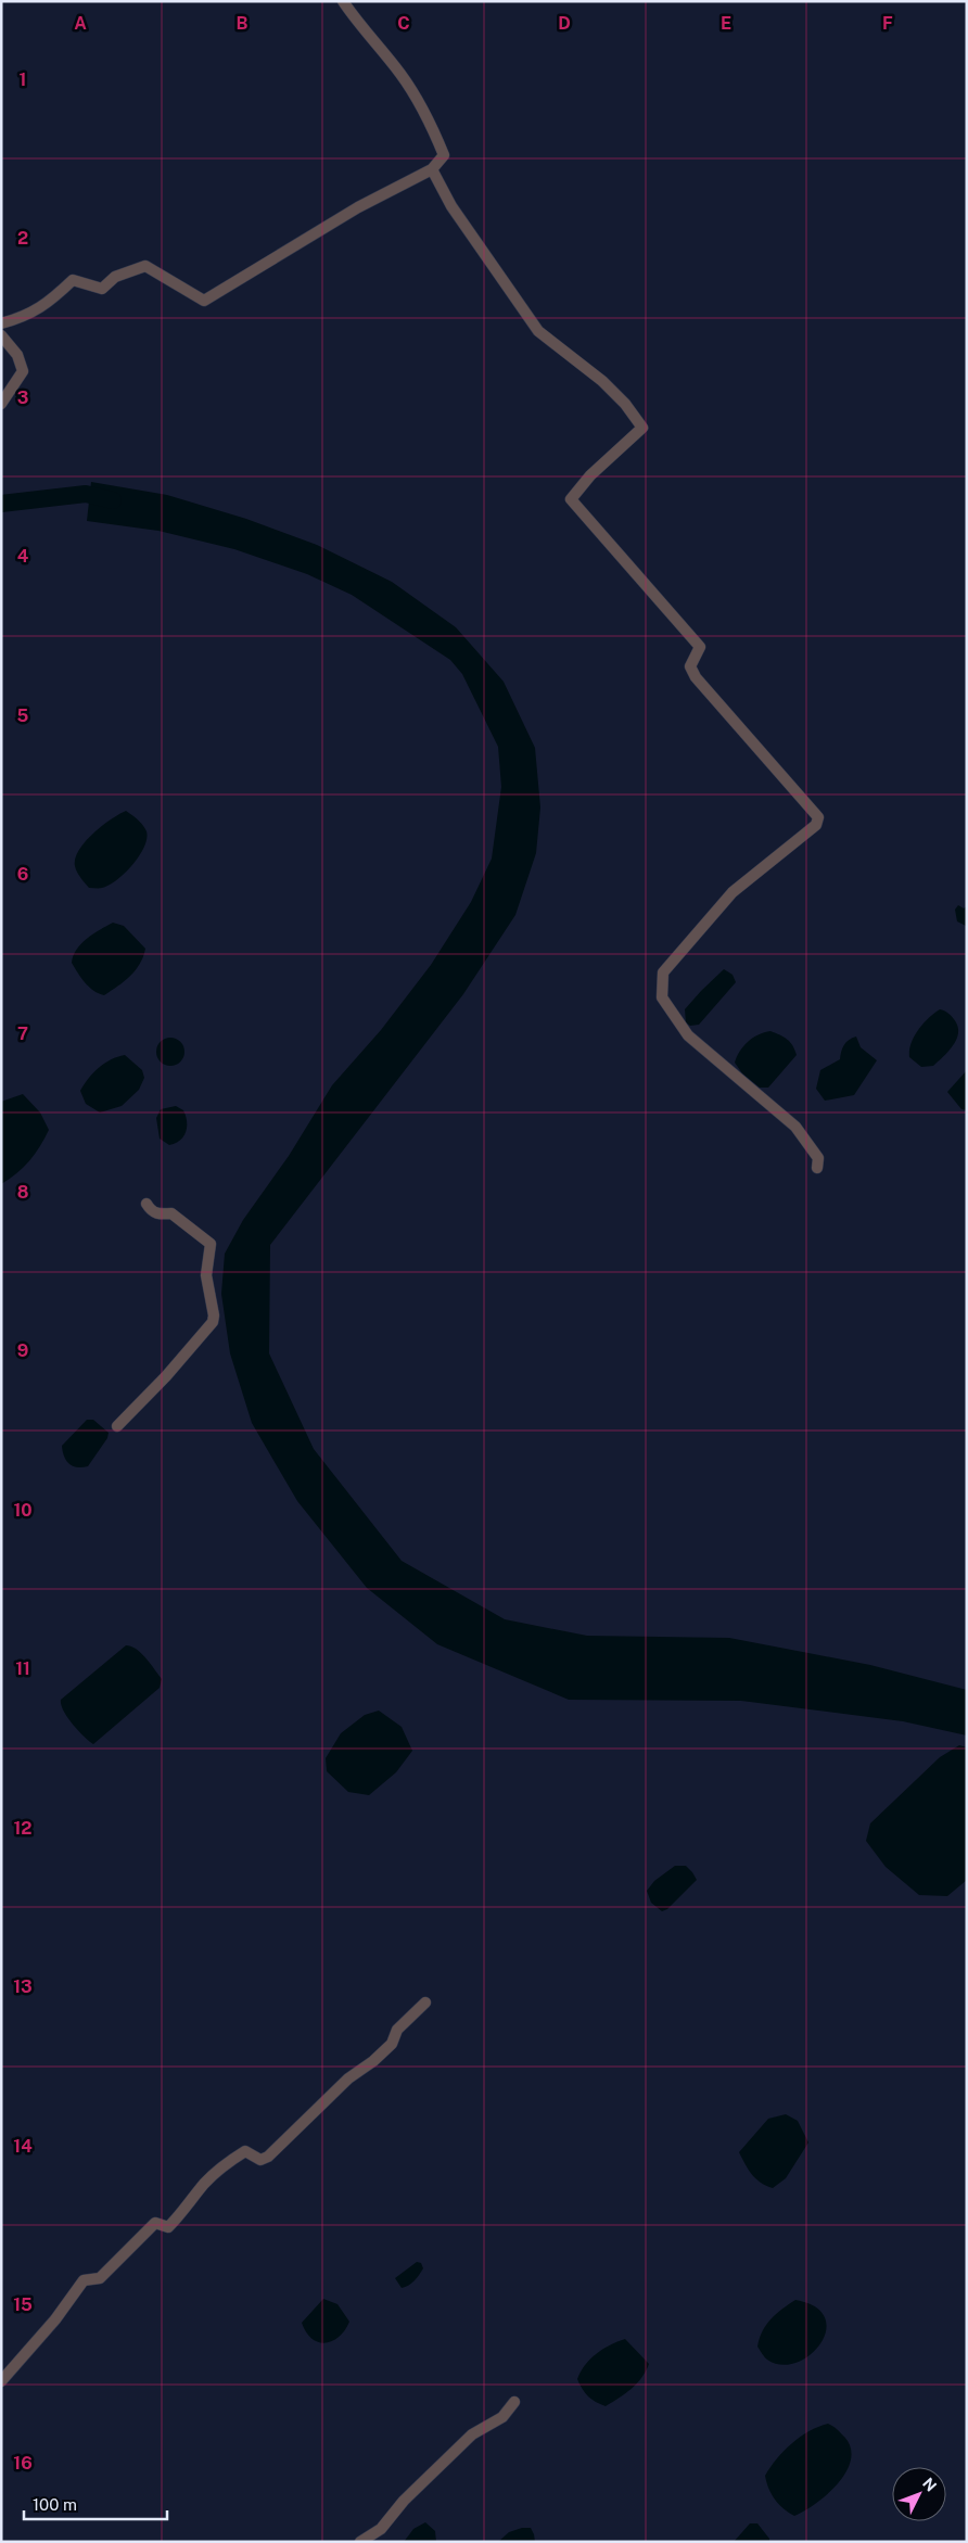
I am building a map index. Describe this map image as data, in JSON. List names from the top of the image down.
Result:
{
  "scale_bar": "100 m",
  "north": "top right",
  "grid": {
    "columns": [
      "A",
      "B",
      "C",
      "D",
      "E",
      "F"
    ],
    "rows": [
      "1",
      "2",
      "3",
      "4",
      "5",
      "6",
      "7",
      "8",
      "9",
      "10",
      "11",
      "12",
      "13",
      "14",
      "15",
      "16"
    ]
  }
}
